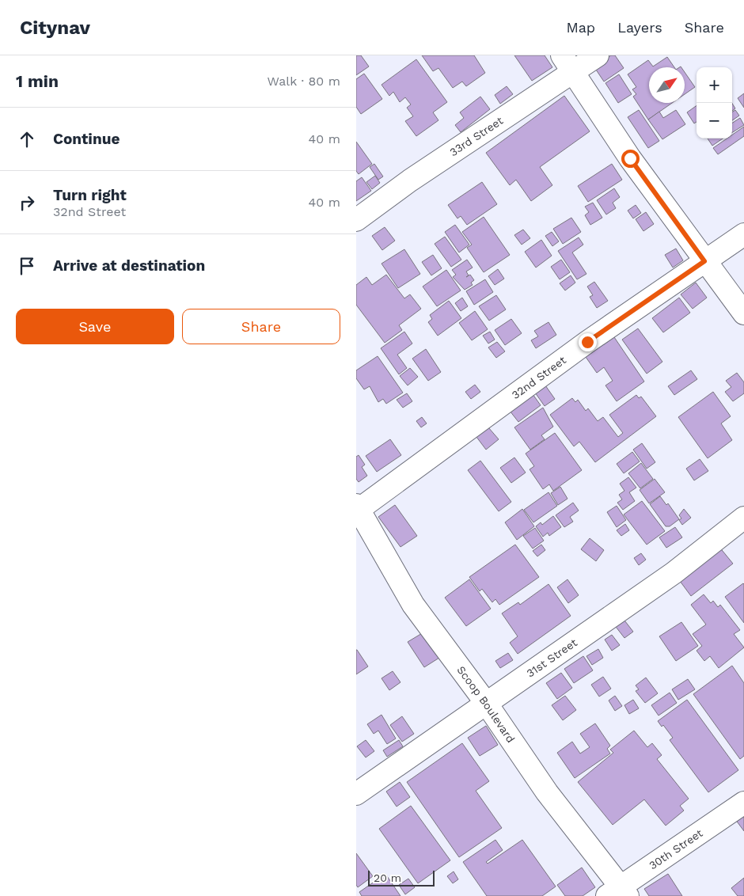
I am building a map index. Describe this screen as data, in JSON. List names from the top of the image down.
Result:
{
  "streets": {
    "street": [
      "33rd Street",
      "32nd Street",
      "31st Street",
      "Scoop Boulevard",
      "30th Street"
    ]
  },
  "crossings": [
    ["32nd Street", "Scoop Boulevard"],
    ["31st Street", "Scoop Boulevard"],
    ["Scoop Boulevard", "30th Street"]
  ],
  "scale_bar": "20 m",
  "north": "top right",
  "page": {
    "header": "Citynav",
    "nav": ["Map", "Layers", "Share"],
    "heading": ["1 min", "Walk · 80 m"],
    "map_buttons": ["+", "−"],
    "list": [
      ["Continue", "40 m"],
      ["Turn right", "32nd Street", "40 m"],
      "Arrive at destination"
    ],
    "buttons": ["Save", "Share"],
    "scale": "20 m"
  }
}
